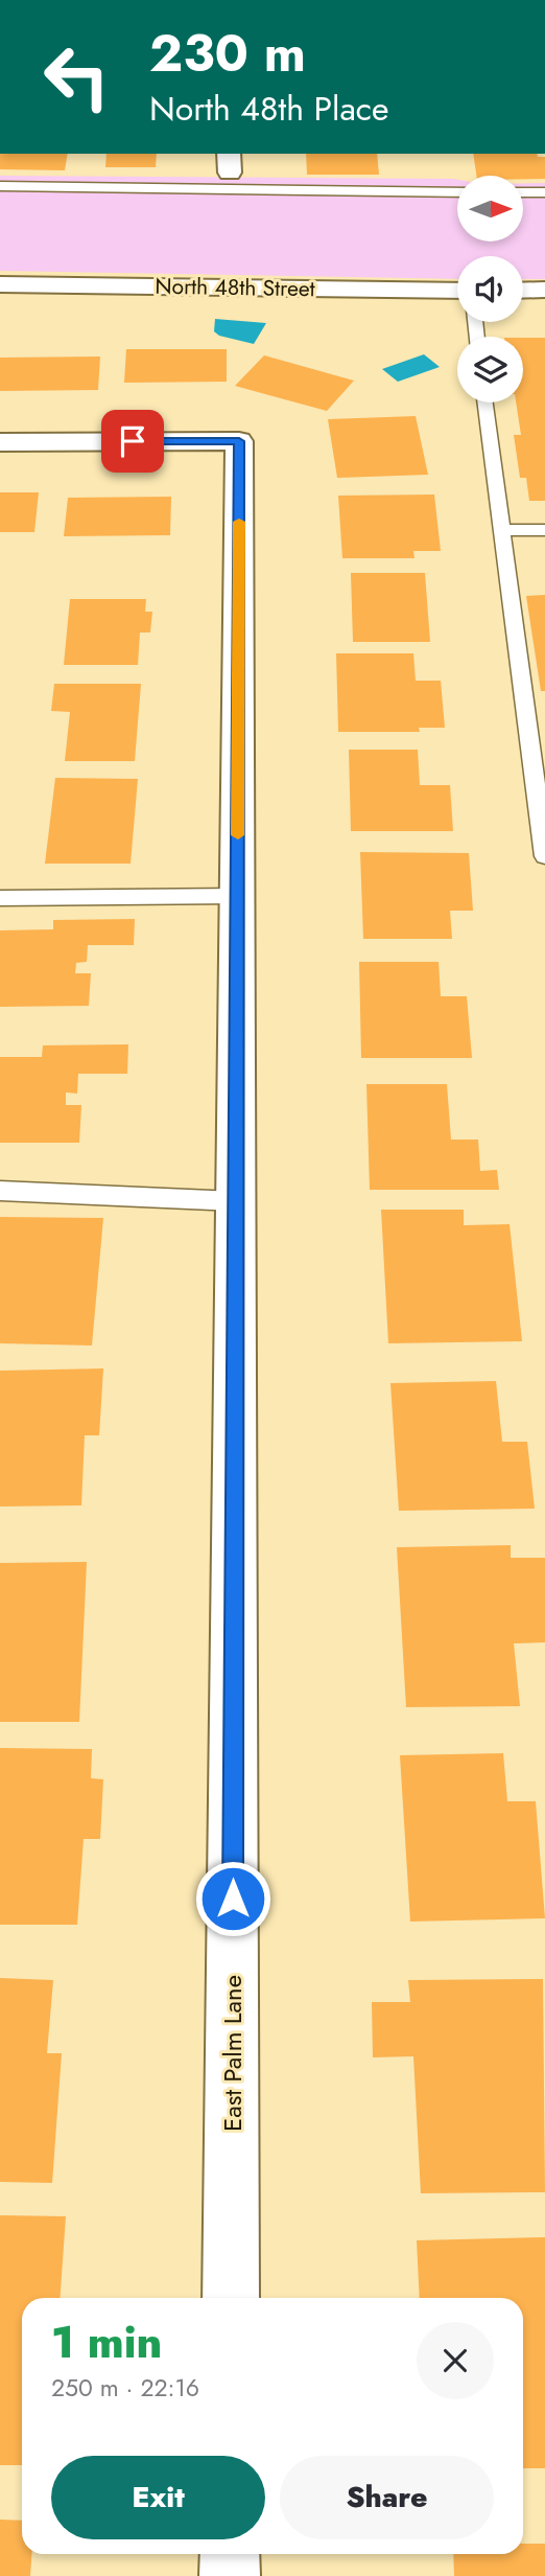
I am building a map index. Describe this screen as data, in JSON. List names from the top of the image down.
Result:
{
  "streets": {
    "street": ["North 48th Street", "East Palm Lane"]
  },
  "north": "right",
  "page": {
    "turn": ["230 m", "North 48th Place"],
    "heading": ["1 min", "250 m · 22:16"],
    "buttons": ["Exit", "Share"]
  }
}
